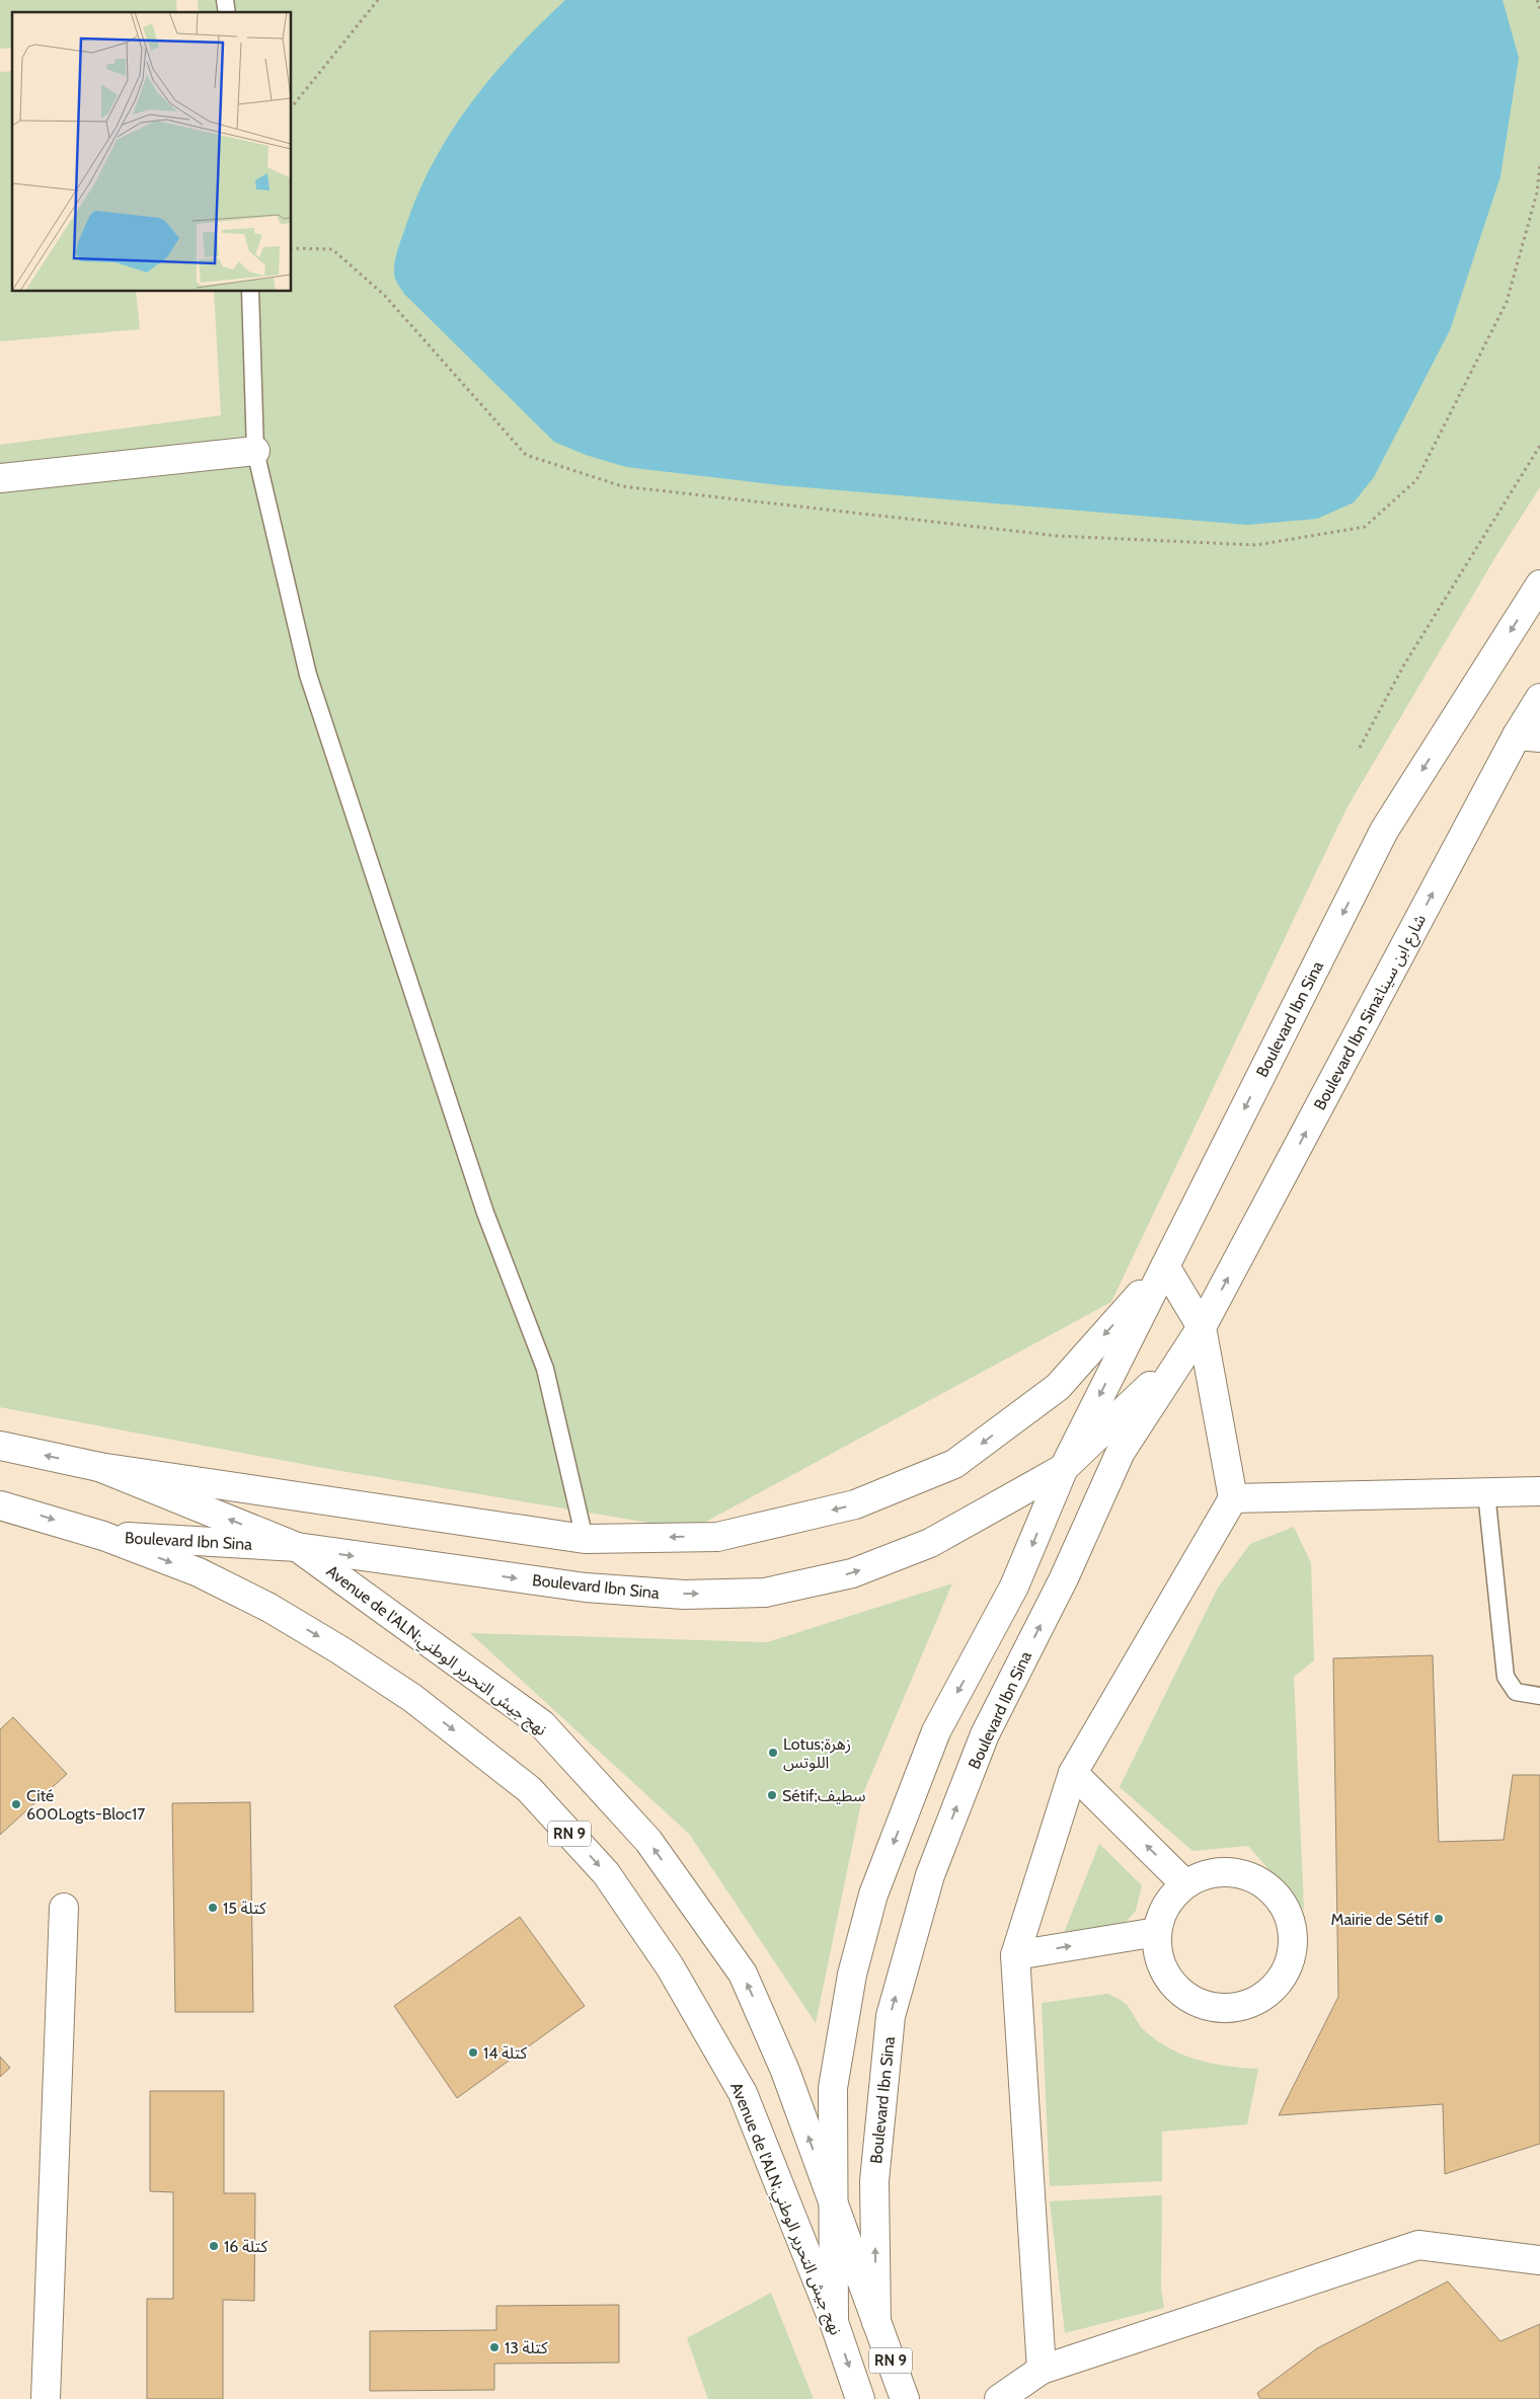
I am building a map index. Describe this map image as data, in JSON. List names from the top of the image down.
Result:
{
  "streets": {
    "main road": [
      "Boulevard Ibn Sina:شارع ابن سينا",
      "Boulevard Ibn Sina",
      "Avenue de l'ALN;نهج جيش التحرير الوطني",
      "RN 9"
    ]
  },
  "crossings": [
    ["Boulevard Ibn Sina:شارع ابن سينا", "Boulevard Ibn Sina"],
    ["Boulevard Ibn Sina", "Avenue de l'ALN;نهج جيش التحرير الوطني"]
  ],
  "one_way": ["Boulevard Ibn Sina:شارع ابن سينا"],
  "places": [
    "Lotus;زهرة اللوتس",
    "Sétif;سطيف",
    "Cité 600Logts-Bloc17",
    "كتلة 15",
    "Mairie de Sétif",
    "كتلة 14",
    "كتلة 16",
    "كتلة 13"
  ]
}
